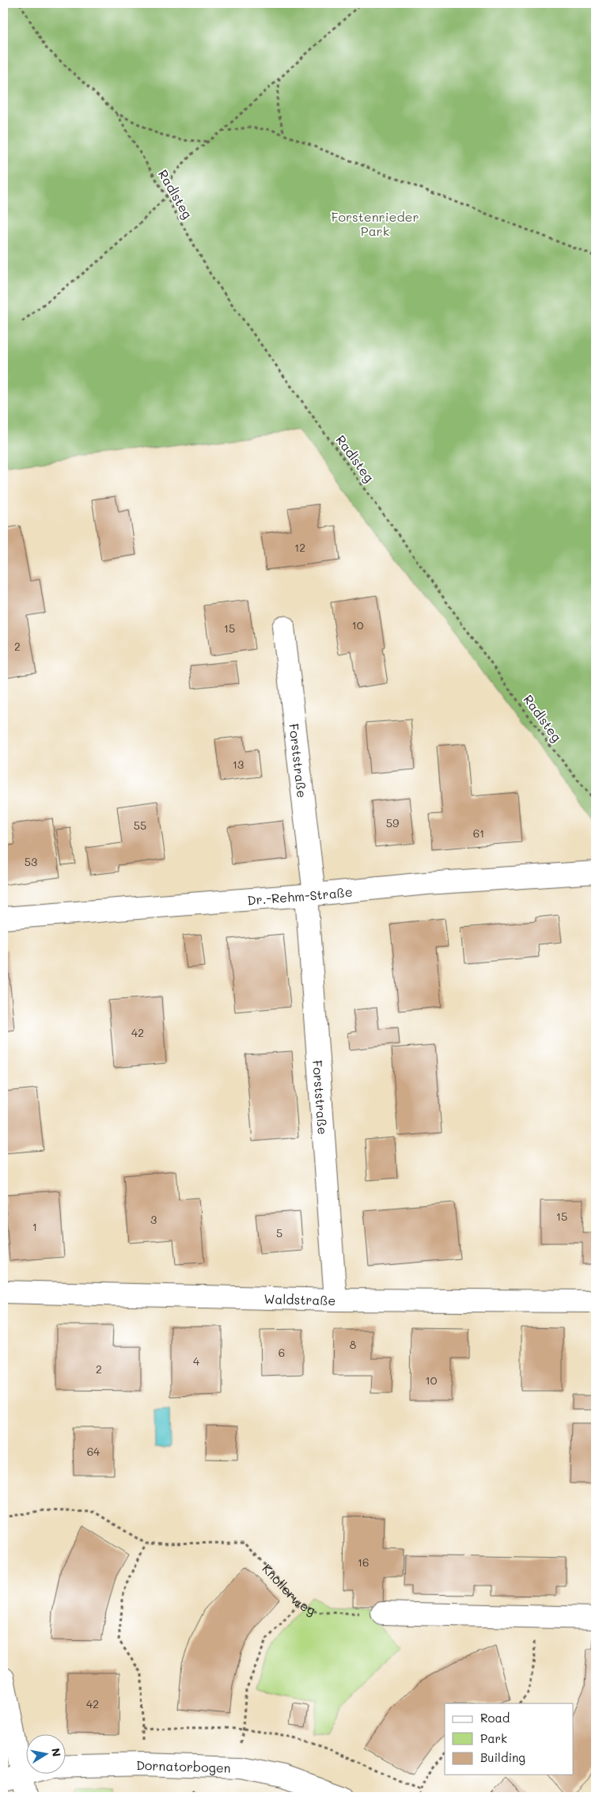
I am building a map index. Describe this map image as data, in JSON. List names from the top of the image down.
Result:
{
  "streets": {
    "street": [
      "Forststraße",
      "Dr.-Rehm-Straße",
      "Waldstraße",
      "Dornatorbogen"
    ],
    "path": ["Radlsteg", "Knollerweg"]
  },
  "crossings": [
    ["Forststraße", "Dr.-Rehm-Straße"],
    ["Forststraße", "Waldstraße"]
  ],
  "parks": ["Forstenrieder Park"],
  "house_numbers": [
    "12",
    "10",
    "15",
    "2",
    "13",
    "59",
    "55",
    "61",
    "53",
    "42",
    "15",
    "3",
    "1",
    "5",
    "8",
    "6",
    "4",
    "2",
    "10",
    "64",
    "16",
    "42"
  ],
  "legend": ["Road", "Park", "Building"],
  "north": "right"
}
